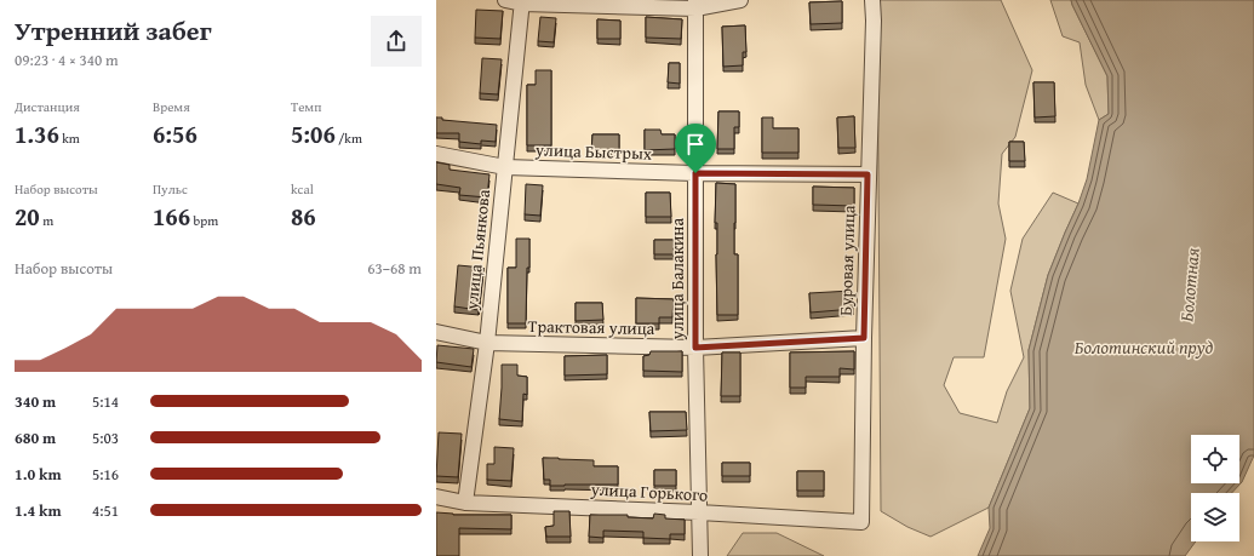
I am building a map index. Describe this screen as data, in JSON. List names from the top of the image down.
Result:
{
  "streets": {
    "street": [
      "улица Быстрых",
      "улица Пьянкова",
      "Буровая улица",
      "улица Балакина",
      "Трактовая улица",
      "улица Горького"
    ]
  },
  "crossings": [
    ["улица Быстрых", "улица Пьянкова"],
    ["улица Быстрых", "Буровая улица"],
    ["улица Быстрых", "улица Балакина"],
    ["улица Пьянкова", "Трактовая улица"],
    ["улица Пьянкова", "улица Горького"],
    ["Буровая улица", "Трактовая улица"],
    ["Буровая улица", "улица Горького"],
    ["улица Балакина", "Трактовая улица"],
    ["улица Балакина", "улица Горького"]
  ],
  "water": ["Болотная", "Болотинский пруд"],
  "page": {
    "heading": ["Утренний забег", "09:23 · 4 × 340 m"],
    "stats": [
      ["Дистанция", "1.36 km"],
      ["Время", "6:56"],
      ["Темп", "5:06 /km"],
      ["Набор высоты", "20 m"],
      ["Пульс", "166 bpm"],
      ["kcal", "86"]
    ],
    "chart": ["Набор высоты", "63–68 m"],
    "list": [
      {
        "name": "340 m",
        "note": "5:14"
      },
      {
        "name": "680 m",
        "note": "5:03"
      },
      {
        "name": "1.0 km",
        "note": "5:16"
      },
      {
        "name": "1.4 km",
        "note": "4:51"
      }
    ]
  }
}
